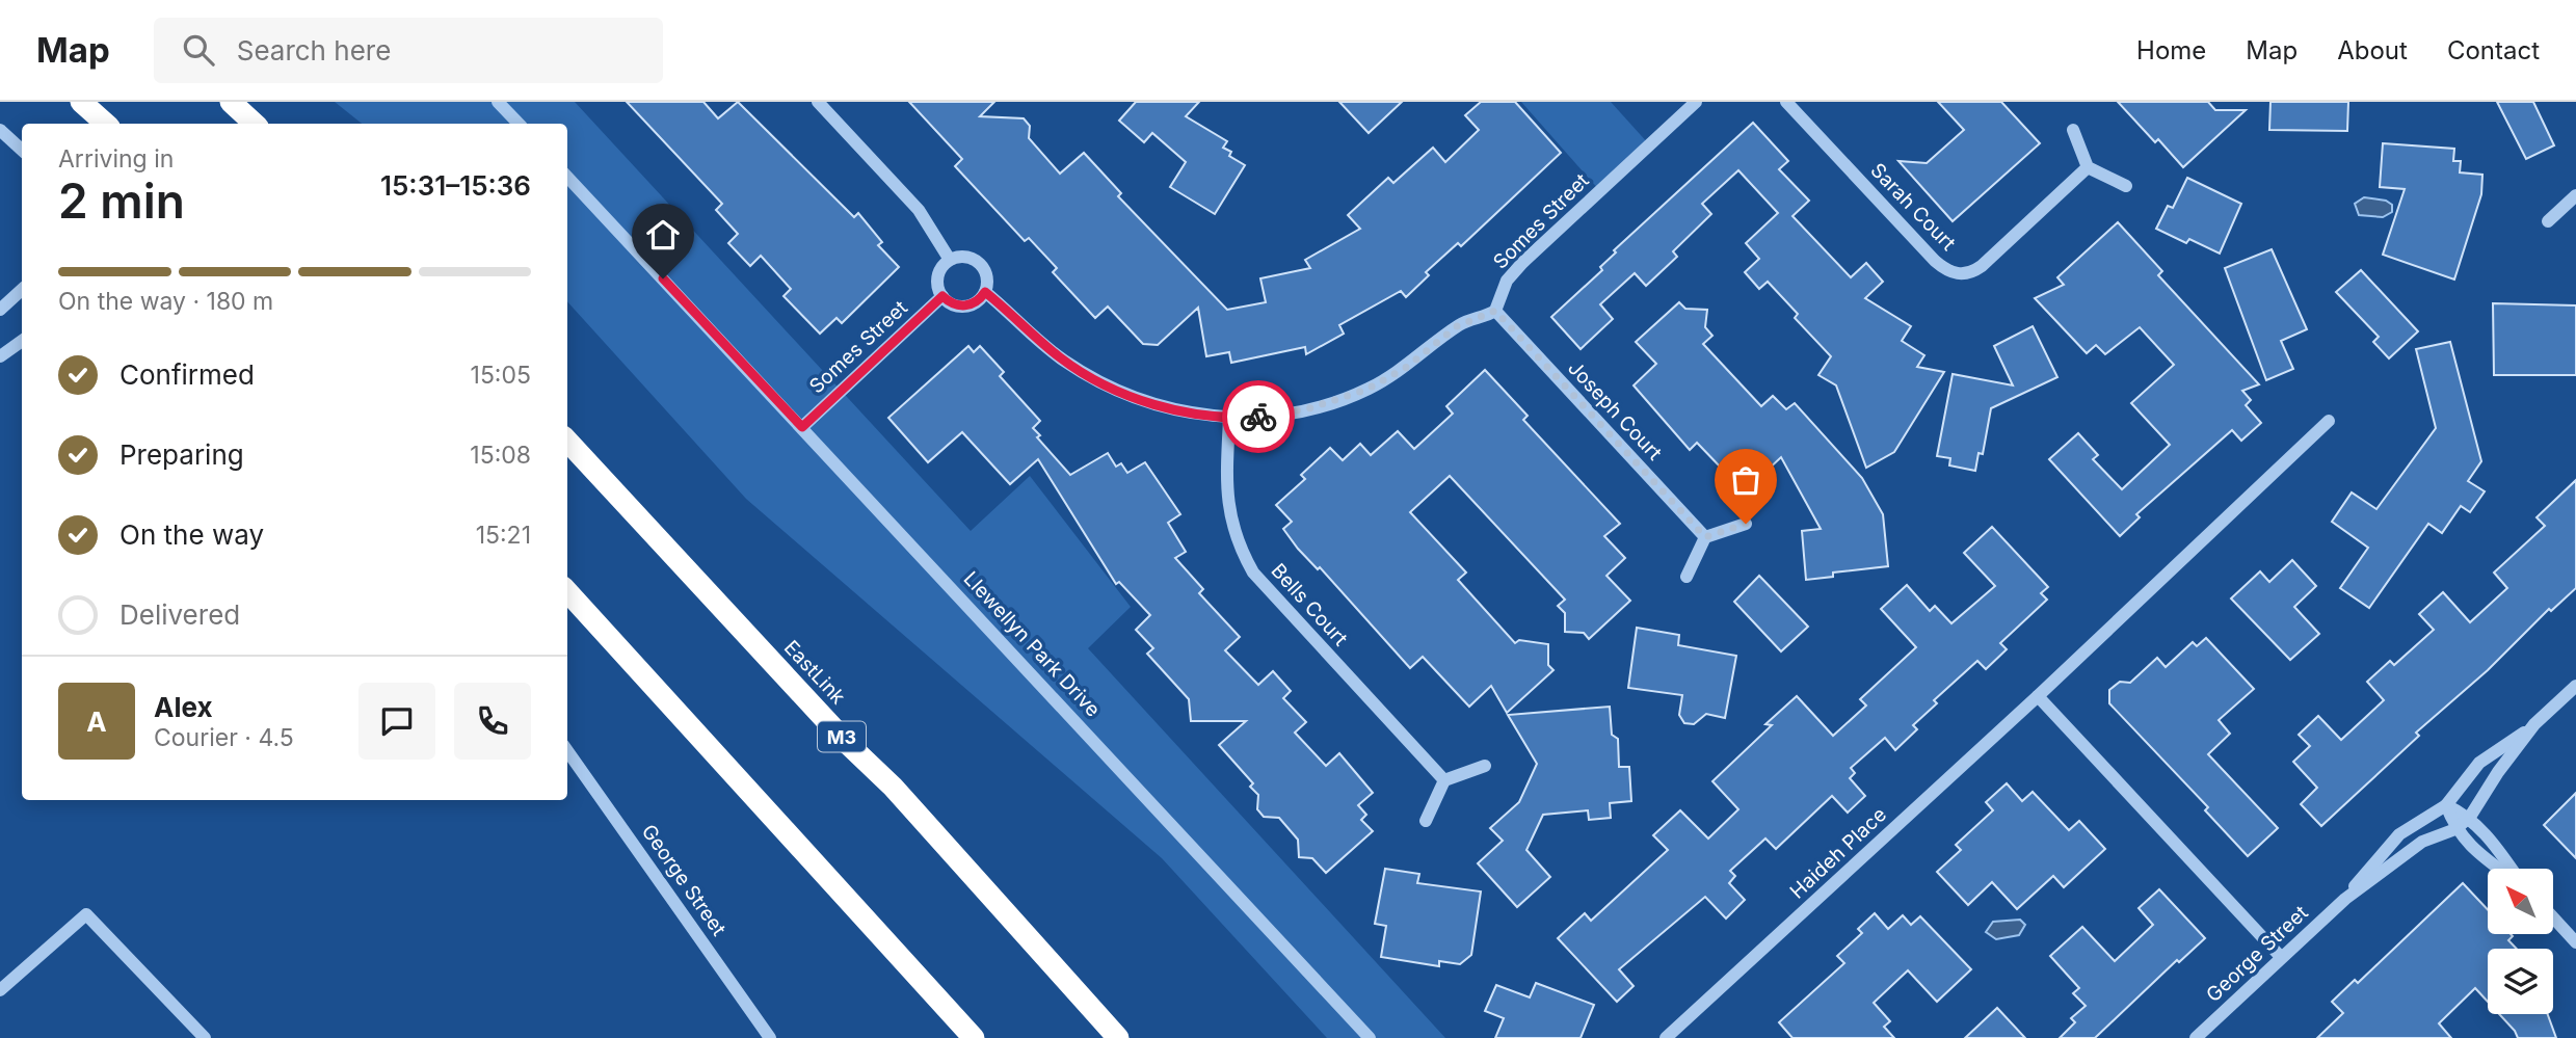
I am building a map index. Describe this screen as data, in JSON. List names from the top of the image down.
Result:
{
  "streets": {
    "highway": ["EastLink", "M3"],
    "street": [
      "Sarah Court",
      "Somes Street",
      "Joseph Court",
      "Bells Court",
      "Llewellyn Park Drive",
      "Haideh Place",
      "George Street"
    ]
  },
  "crossings": [
    ["Somes Street", "Joseph Court"],
    ["Somes Street", "Llewellyn Park Drive"]
  ],
  "north": "top left",
  "page": {
    "header": "Map",
    "search": "Search here",
    "nav": [
      "Home",
      "Map",
      "About",
      "Contact"
    ],
    "heading": ["2 min", "Arriving in", "15:31–15:36"],
    "panel": ["Alex", "Courier · 4.5"],
    "bar": "On the way · 180 m",
    "list": [
      ["Confirmed", "15:05"],
      ["Preparing", "15:08"],
      ["On the way", "15:21"],
      "Delivered"
    ],
    "round": "A"
  }
}
